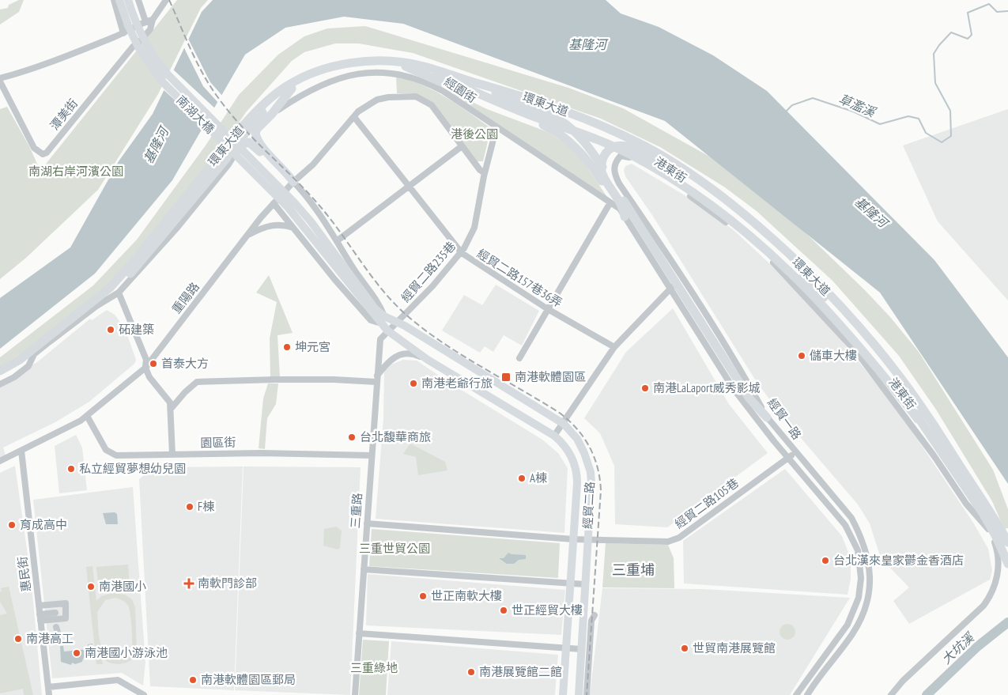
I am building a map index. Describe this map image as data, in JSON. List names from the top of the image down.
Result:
{
  "streets": {
    "highway": ["環東大道"],
    "main road": ["南湖大橋", "經貿二路"],
    "street": [
      "經園街",
      "潭美街",
      "港東街",
      "經貿二路235巷",
      "經貿二路157巷36弄",
      "重陽路",
      "經貿一路",
      "園區街",
      "經貿二路105巷",
      "三重路",
      "惠民街"
    ]
  },
  "crossings": [
    ["經園街", "經貿二路235巷"],
    ["經園街", "經貿一路"],
    ["南湖大橋", "經貿二路"],
    ["港東街", "經貿一路"],
    ["經貿二路235巷", "經貿二路157巷36弄"],
    ["經貿二路235巷", "重陽路"],
    ["經貿二路235巷", "經貿二路"],
    ["經貿二路235巷", "三重路"],
    ["經貿二路157巷36弄", "重陽路"],
    ["重陽路", "園區街"],
    ["重陽路", "惠民街"],
    ["經貿一路", "經貿二路105巷"],
    ["園區街", "三重路"],
    ["經貿二路105巷", "經貿二路"],
    ["經貿二路105巷", "三重路"],
    ["經貿二路", "三重路"]
  ],
  "districts": ["三重埔"],
  "water": ["基隆河", "草濫溪", "大坑溪"],
  "parks": [
    "港後公園",
    "南湖右岸河濱公園",
    "三重世貿公園",
    "三重綠地"
  ],
  "places": {
    "other": [
      "砳建築",
      "坤元宮",
      "儲車大樓",
      "首泰大方",
      "南港老爺行旅",
      "南港LaLaport威秀影城",
      "台北馥華商旅",
      "私立經貿夢想幼兒園",
      "A棟",
      "F棟",
      "育成高中",
      "台北漢來皇家鬱金香酒店",
      "南港國小",
      "世正南軟大樓",
      "世正經貿大樓",
      "南港高工",
      "世貿南港展覽館",
      "南港國小游泳池",
      "南港展覽館二館",
      "南港軟體園區郵局"
    ],
    "transit": ["南港軟體園區"],
    "health": ["南軟門診部"]
  }
}
